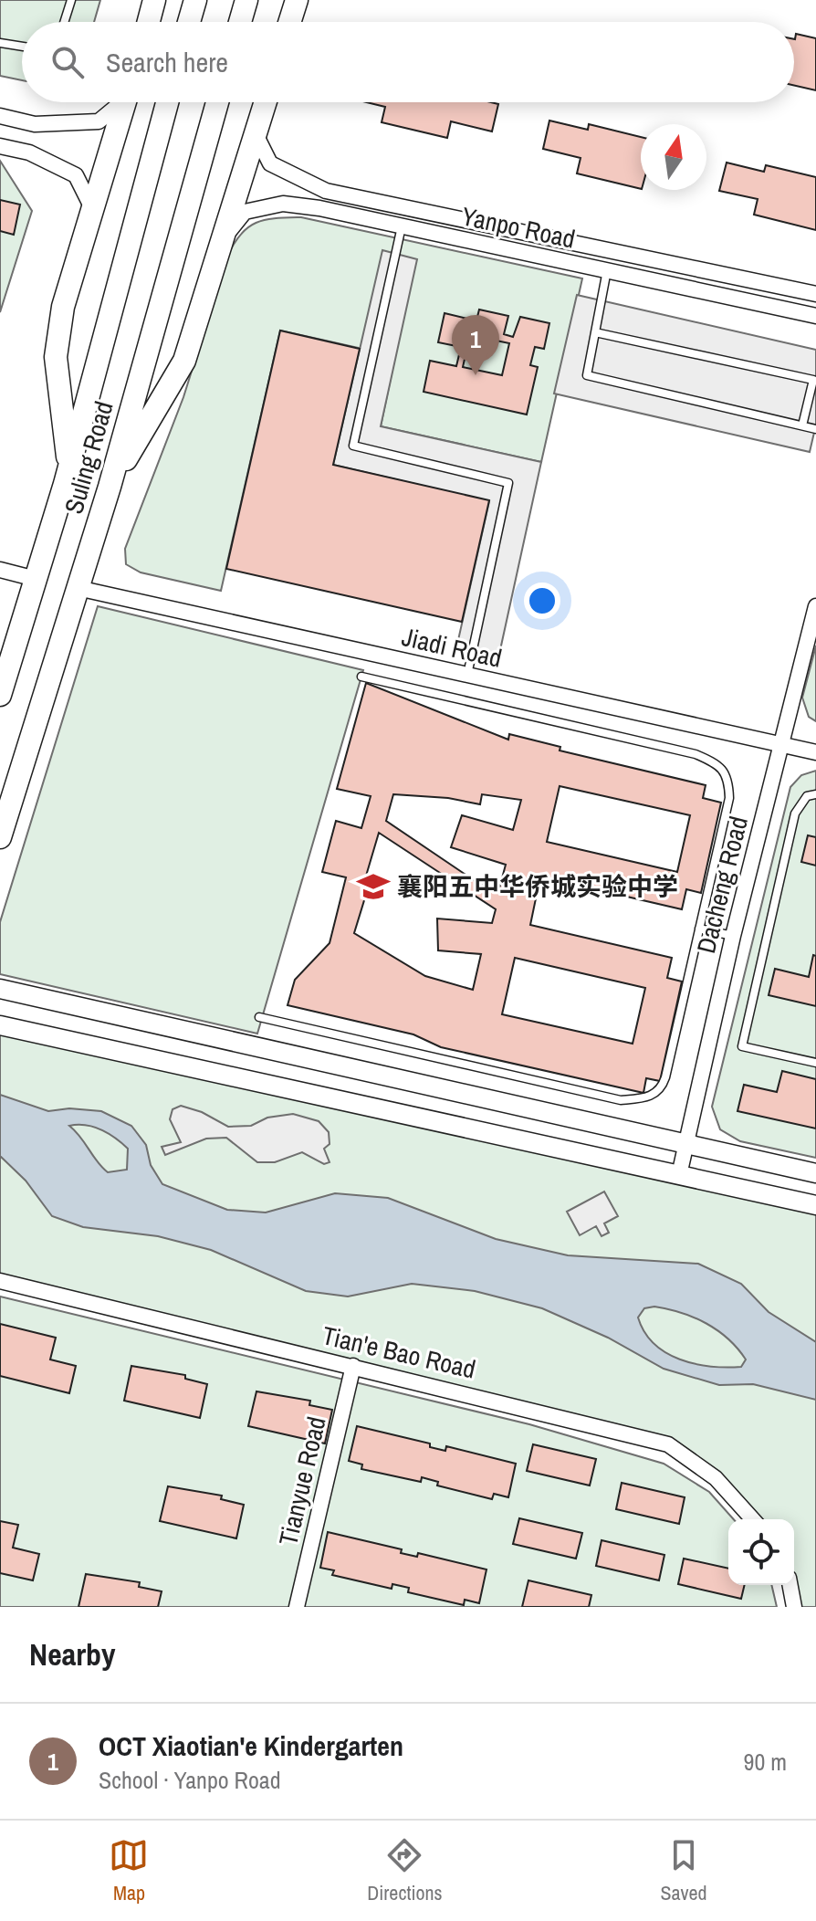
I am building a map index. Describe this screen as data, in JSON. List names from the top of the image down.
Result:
{
  "streets": {
    "main road": ["Suling Road"],
    "street": [
      "Yanpo Road",
      "Jiadi Road",
      "Dacheng Road",
      "Tian'e Bao Road",
      "Tianyue Road"
    ]
  },
  "crossings": [
    ["Suling Road", "Jiadi Road"],
    ["Jiadi Road", "Dacheng Road"],
    ["Tian'e Bao Road", "Tianyue Road"]
  ],
  "places": {
    "school or university": ["襄阳五中华侨城实验中学"]
  },
  "north": "top",
  "page": {
    "search": "Search here",
    "pins": "1",
    "heading": "Nearby",
    "list": [
      {
        "mark": "1",
        "name": "OCT Xiaotian'e Kindergarten",
        "note": "School · Yanpo Road",
        "value": "90 m"
      }
    ],
    "nav": ["Map", "Directions", "Saved"]
  }
}
